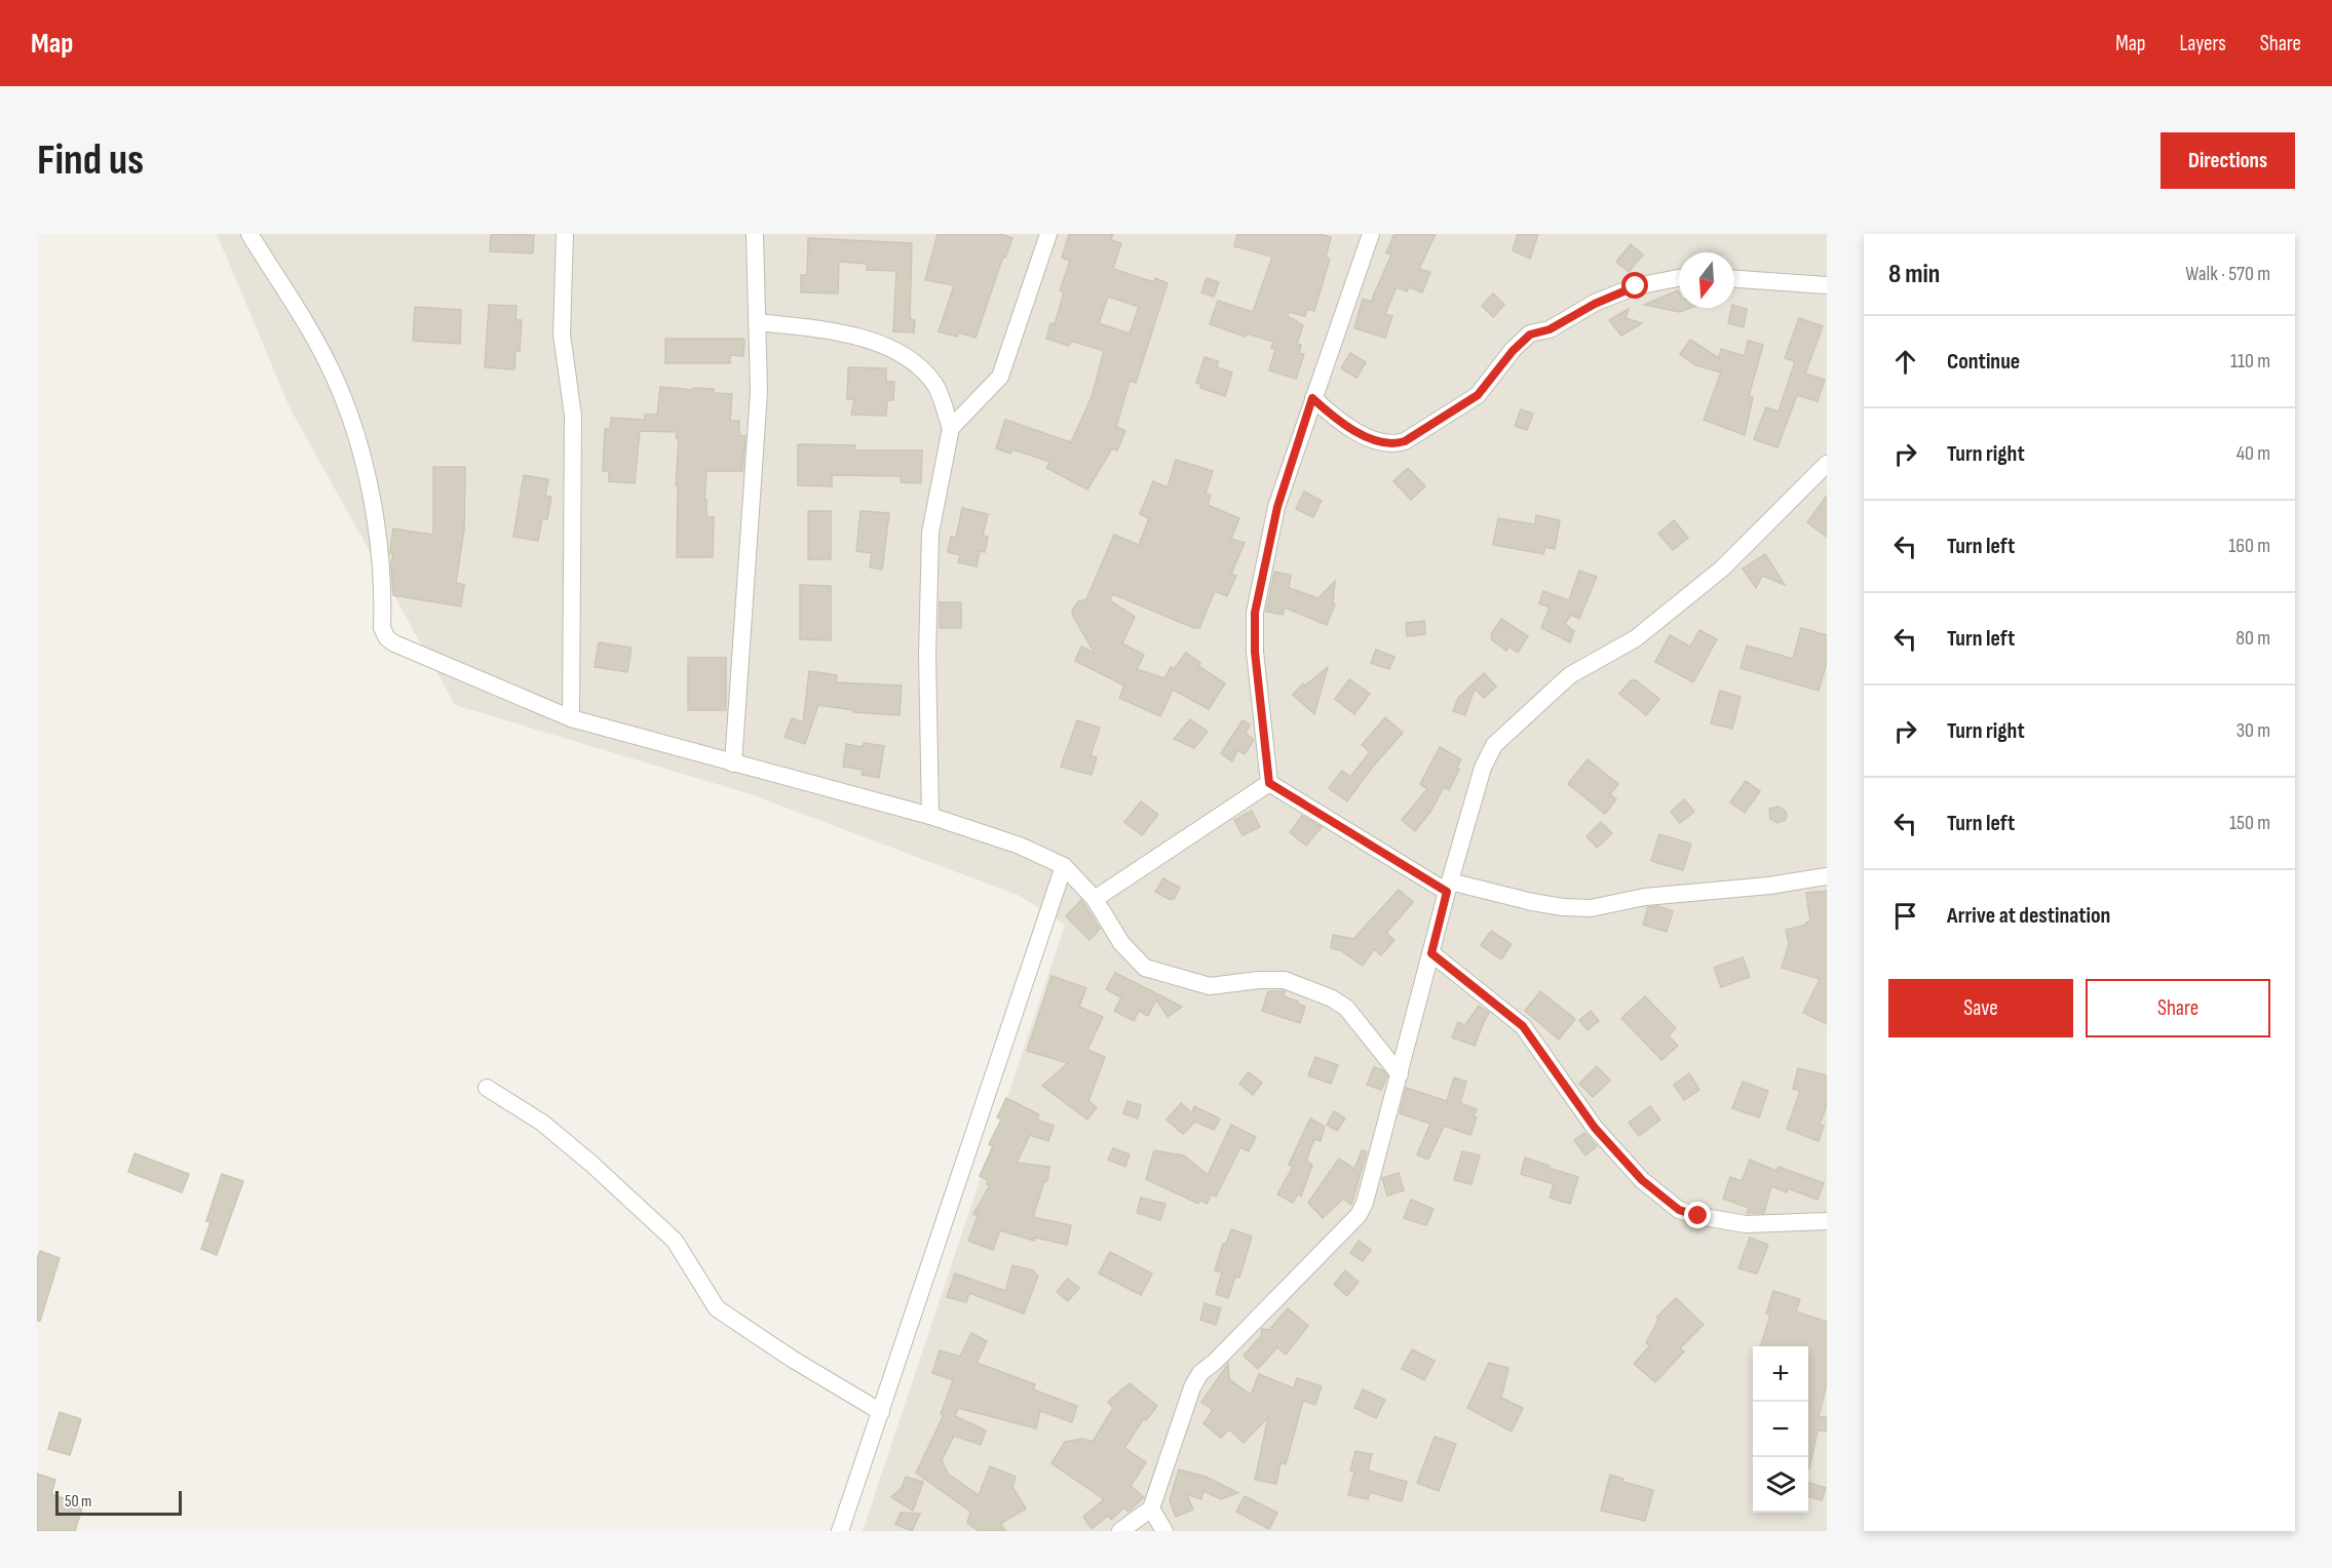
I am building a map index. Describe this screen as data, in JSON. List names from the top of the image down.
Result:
{
  "scale_bar": "50 m",
  "north": "bottom",
  "page": {
    "header": "Map",
    "nav": ["Map", "Layers", "Share"],
    "buttons": [
      "Directions",
      ["Save", "Share"]
    ],
    "title": "Find us",
    "heading": ["8 min", "Walk · 570 m"],
    "list": [
      ["Continue", "110 m"],
      ["Turn right", "40 m"],
      ["Turn left", "160 m"],
      ["Turn left", "80 m"],
      ["Turn right", "30 m"],
      ["Turn left", "150 m"],
      "Arrive at destination"
    ],
    "map_buttons": ["+", "−"],
    "scale": "50 m"
  }
}
